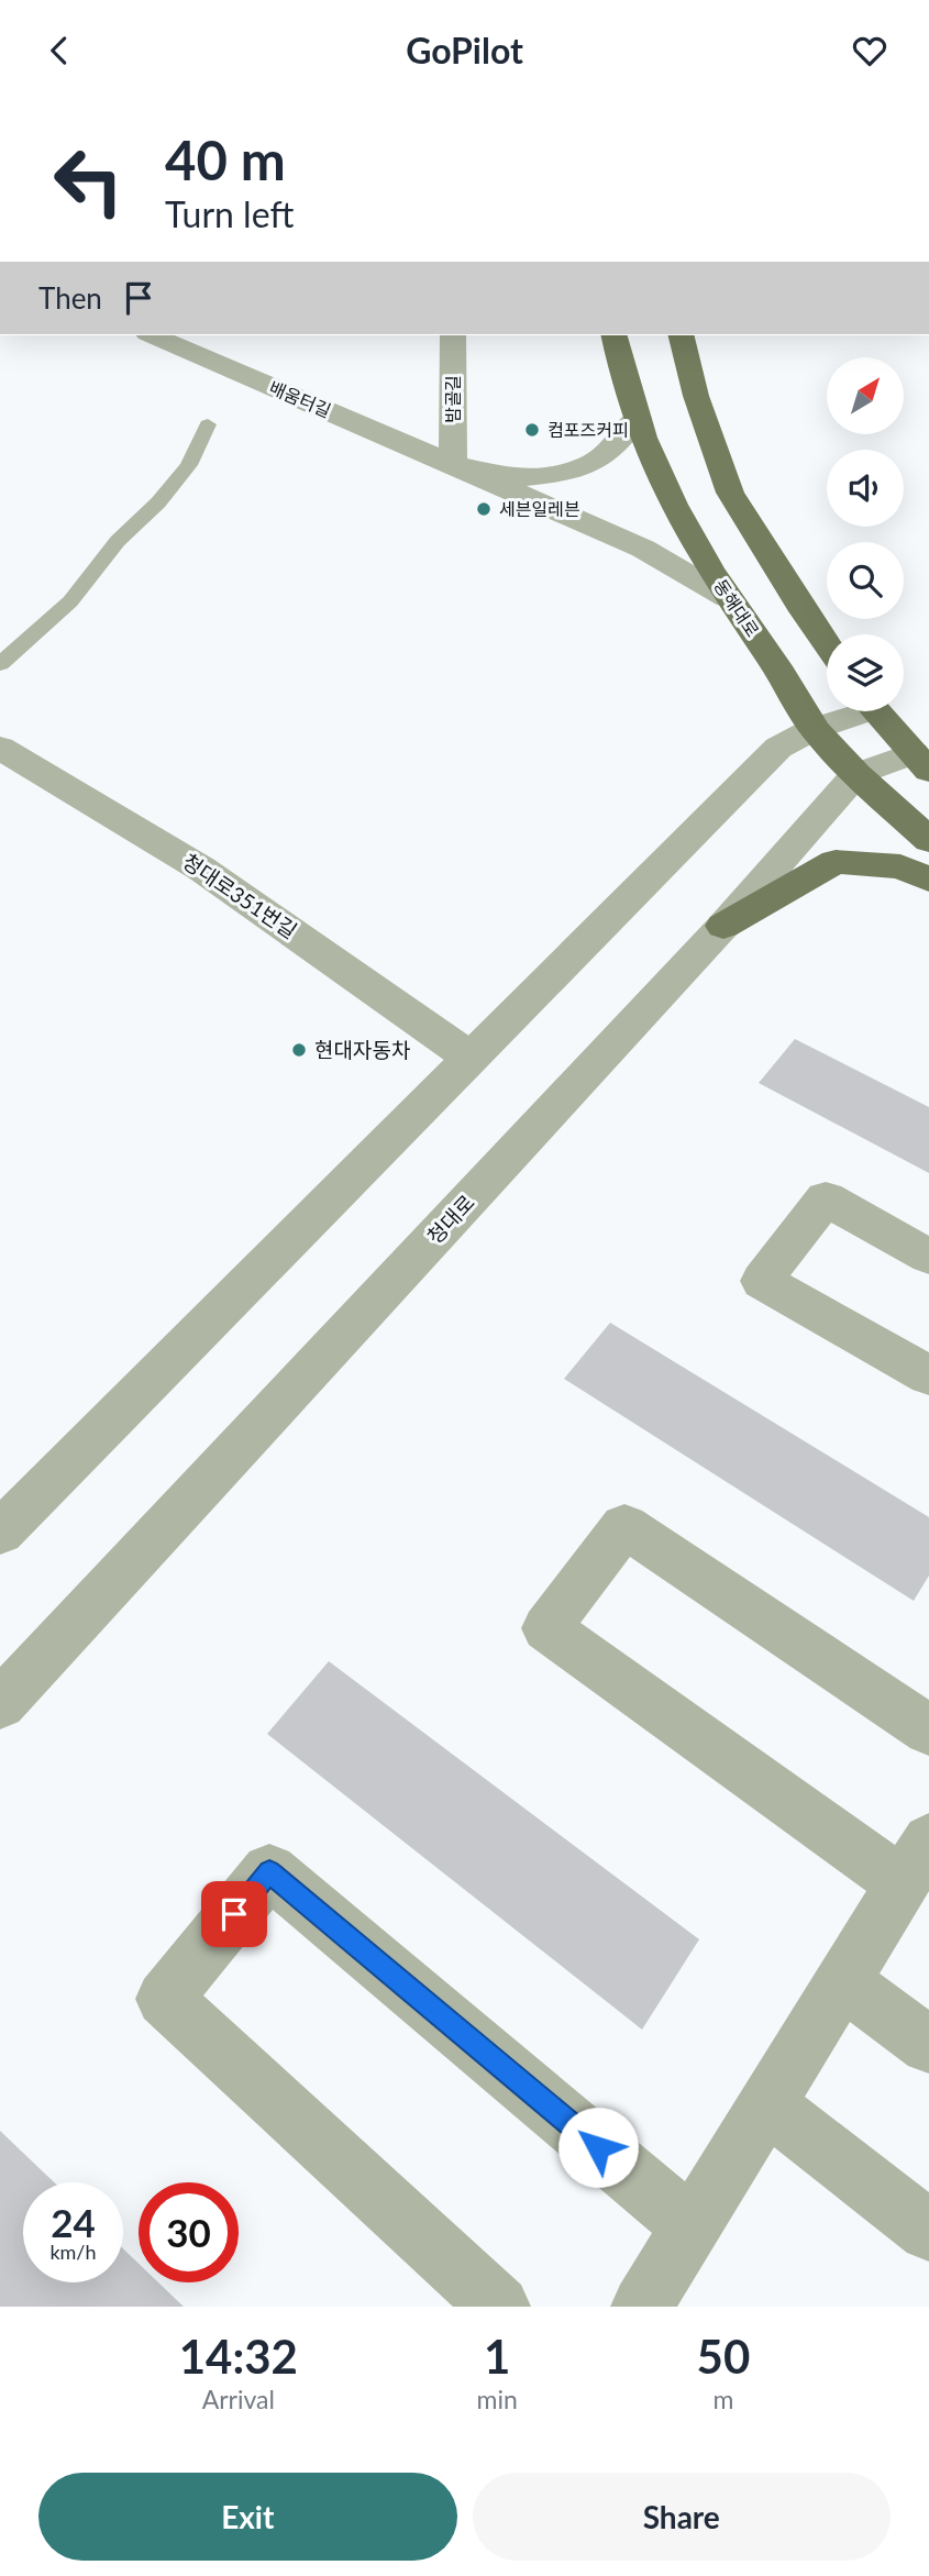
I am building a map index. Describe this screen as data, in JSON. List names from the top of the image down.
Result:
{
  "streets": {
    "main road": ["동해대로"],
    "street": [
      "배움터길",
      "밤골길",
      "청대로351번길",
      "청대로"
    ]
  },
  "crossings": [
    ["배움터길", "밤골길"],
    ["배움터길", "동해대로"],
    ["동해대로", "청대로"]
  ],
  "places": ["컴포즈커피", "세븐일레븐", "현대자동차"],
  "north": "top right",
  "page": {
    "header": "GoPilot",
    "turn": ["40 m", "Turn left"],
    "then": "Then",
    "speed": "24 km/h",
    "limit": "30",
    "eta": [
      "14:32",
      "Arrival",
      "1",
      "min",
      "50",
      "m"
    ],
    "buttons": ["Exit", "Share"]
  }
}
